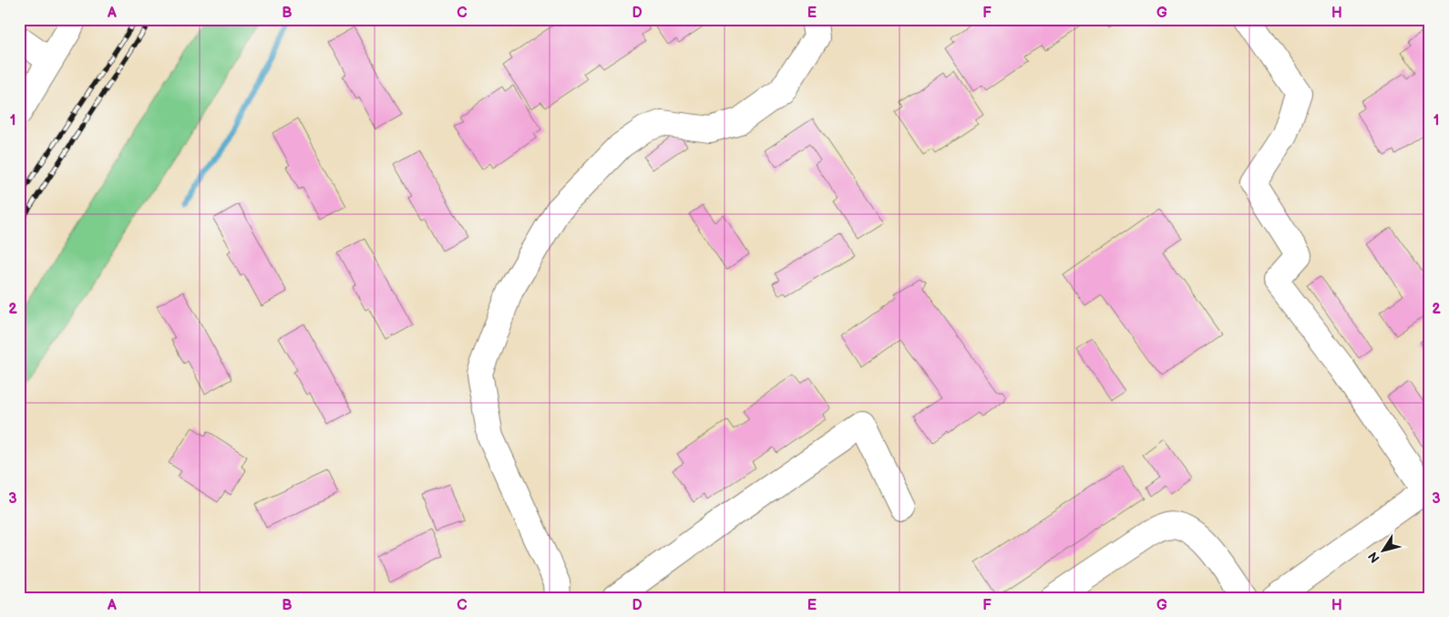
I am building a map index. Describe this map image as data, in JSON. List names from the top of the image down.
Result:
{
  "north": "bottom left",
  "grid": {
    "columns": [
      "A",
      "B",
      "C",
      "D",
      "E",
      "F",
      "G",
      "H"
    ],
    "rows": ["1", "2", "3"]
  }
}
